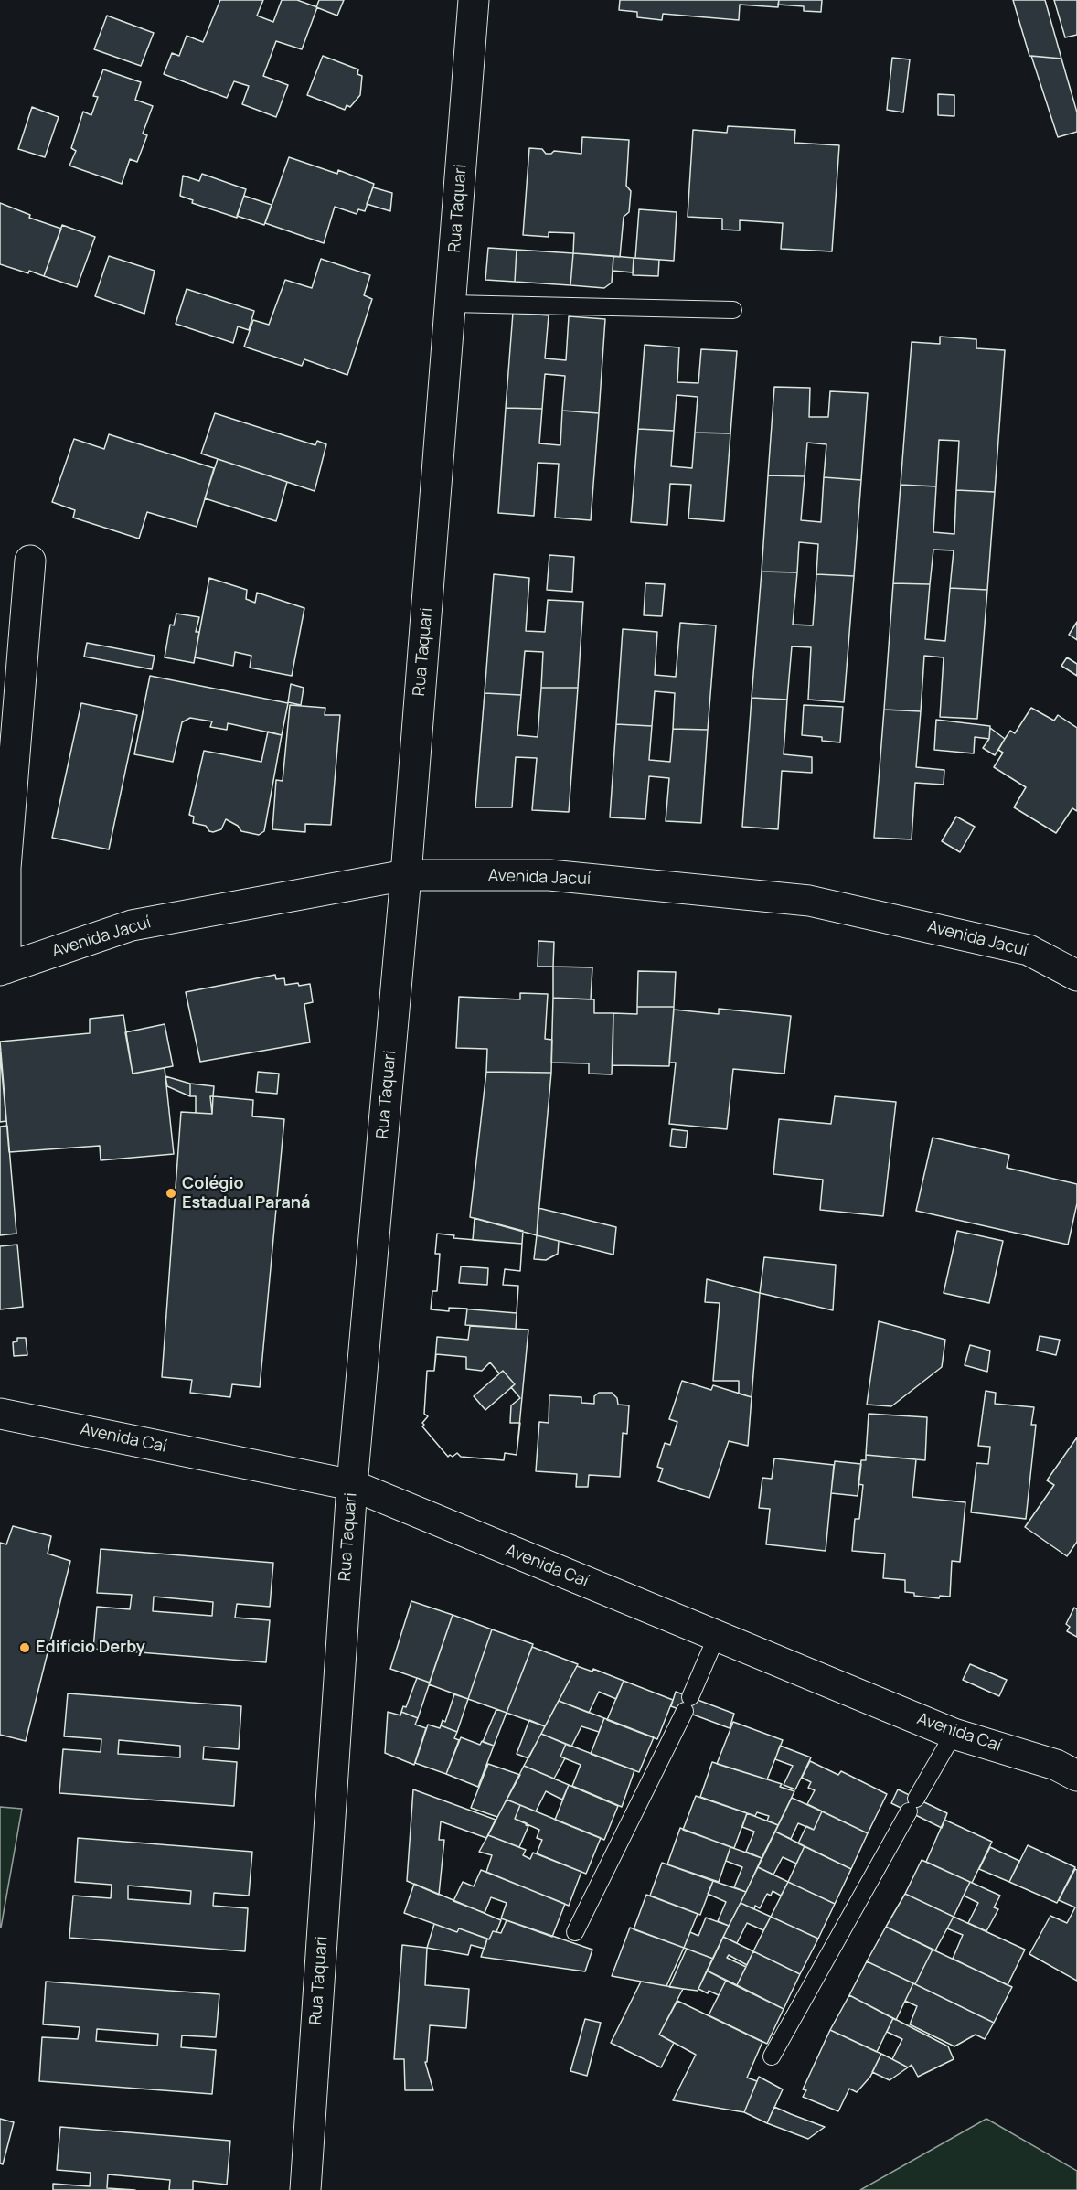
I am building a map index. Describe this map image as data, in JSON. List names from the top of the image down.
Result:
{
  "streets": {
    "street": ["Rua Taquari", "Avenida Jacuí", "Avenida Caí"]
  },
  "crossings": [
    ["Rua Taquari", "Avenida Jacuí"],
    ["Rua Taquari", "Avenida Caí"]
  ],
  "places": ["Colégio Estadual Paraná", "Edifício Derby"]
}
